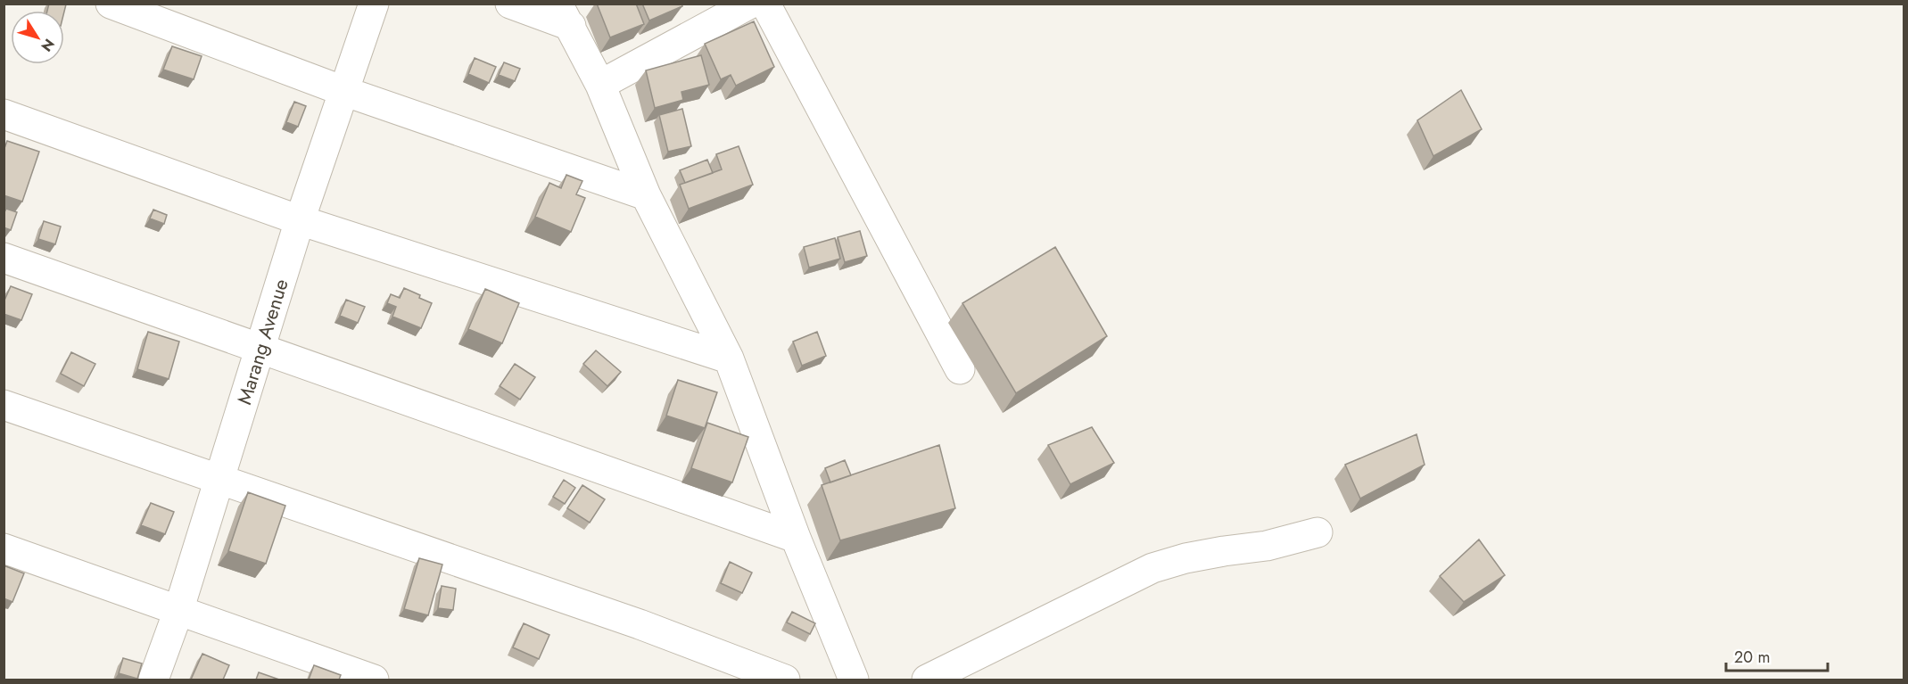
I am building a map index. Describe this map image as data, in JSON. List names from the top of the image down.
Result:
{
  "streets": {
    "street": ["Marang Avenue"]
  },
  "scale_bar": "20 m",
  "north": "bottom right"
}
